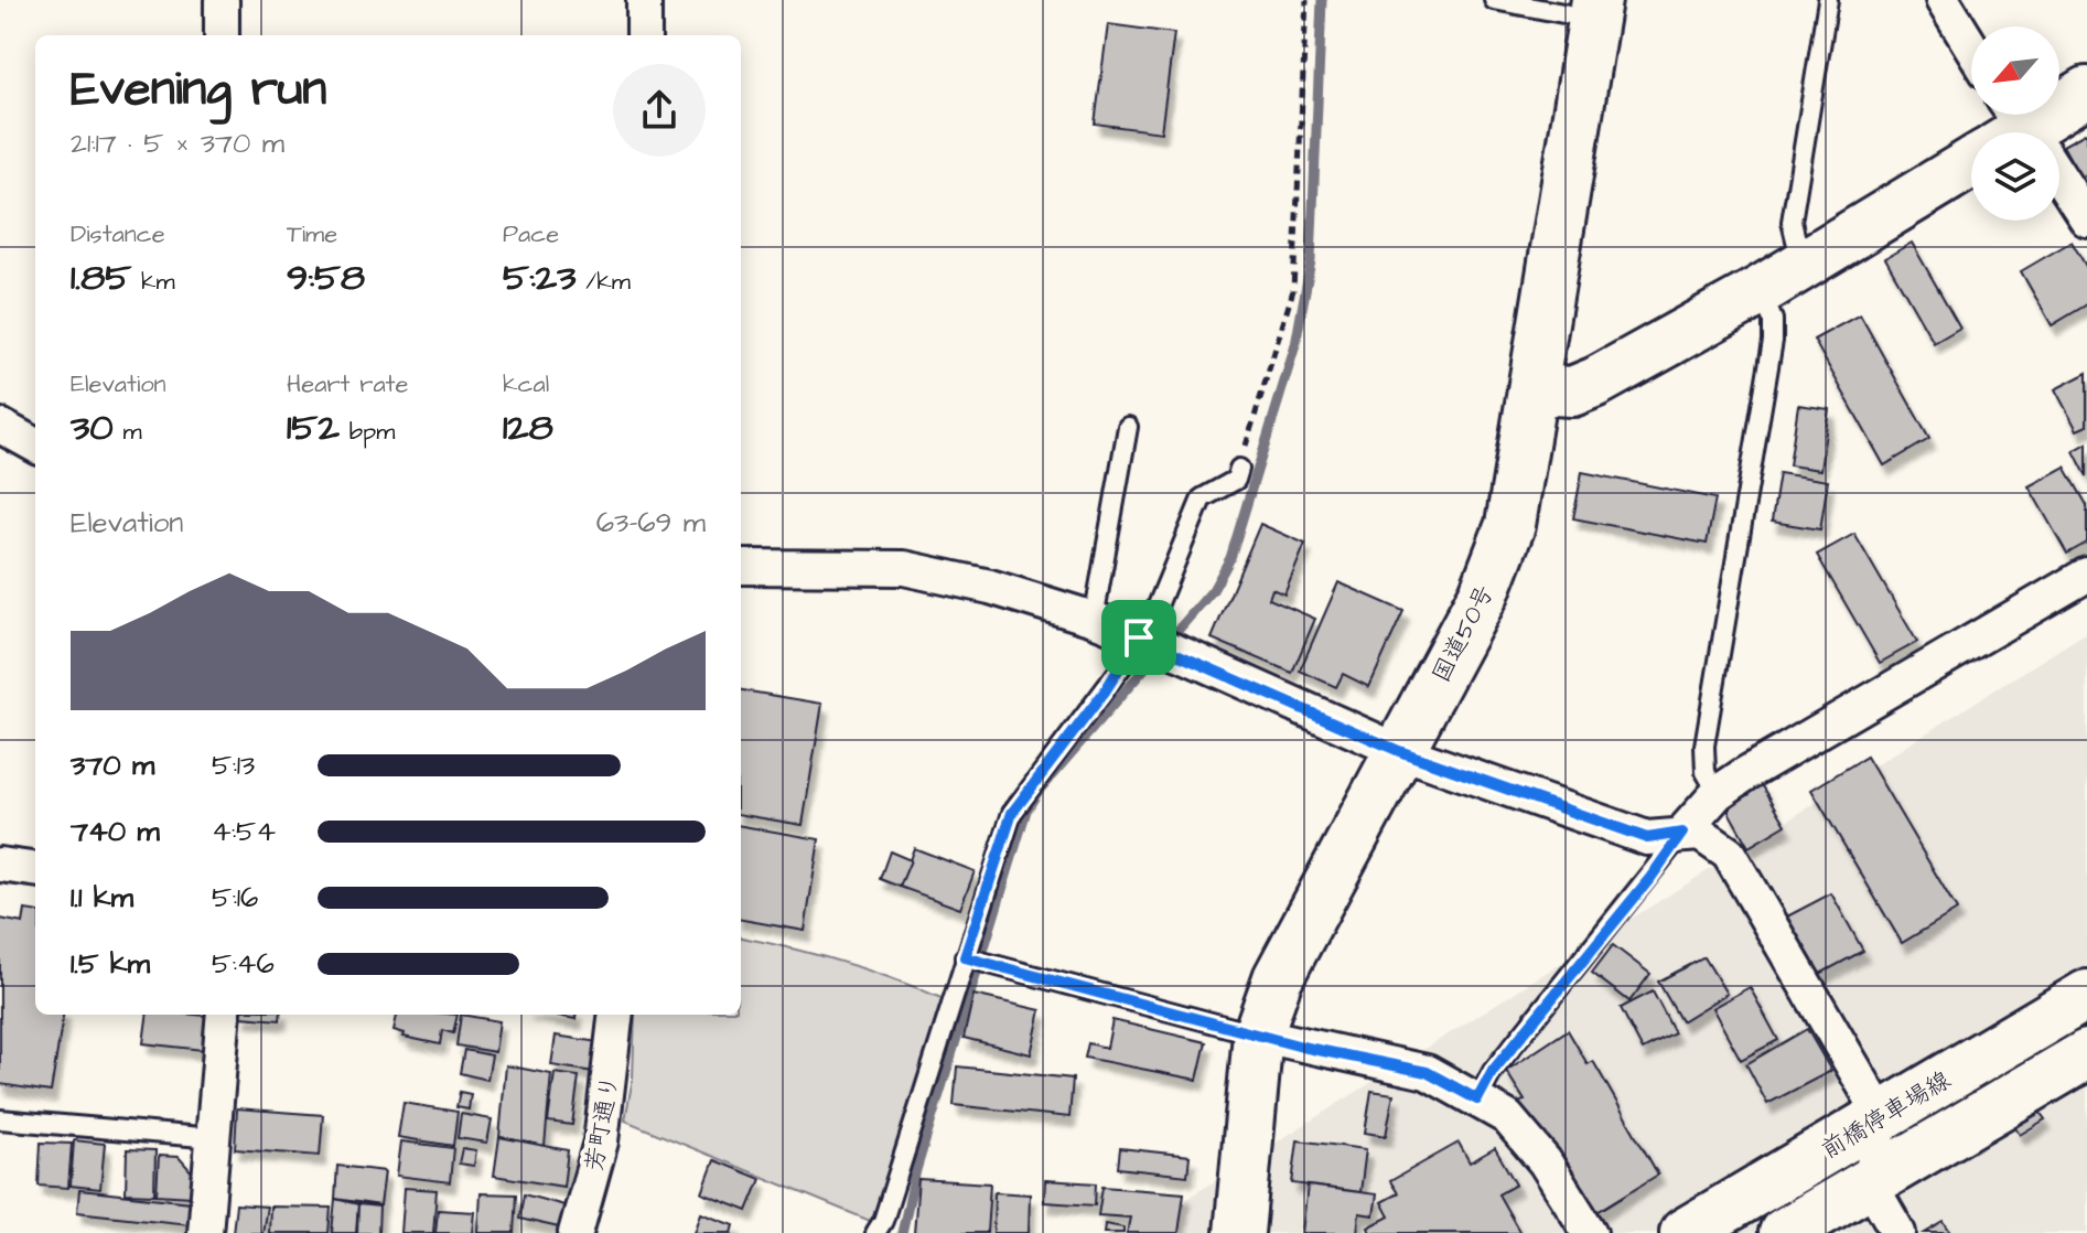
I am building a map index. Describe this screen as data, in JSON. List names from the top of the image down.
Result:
{
  "streets": {
    "main road": ["国道50号", "前橋停車場線"],
    "street": ["芳町通り"]
  },
  "north": "bottom left",
  "page": {
    "heading": ["Evening run", "21:17 · 5 × 370 m"],
    "stats": [
      ["Distance", "1.85 km"],
      ["Time", "9:58"],
      ["Pace", "5:23 /km"],
      ["Elevation", "30 m"],
      ["Heart rate", "152 bpm"],
      ["kcal", "128"]
    ],
    "chart": ["Elevation", "63–69 m"],
    "list": [
      {
        "name": "370 m",
        "note": "5:13"
      },
      {
        "name": "740 m",
        "note": "4:54"
      },
      {
        "name": "1.1 km",
        "note": "5:16"
      },
      {
        "name": "1.5 km",
        "note": "5:46"
      }
    ]
  }
}
